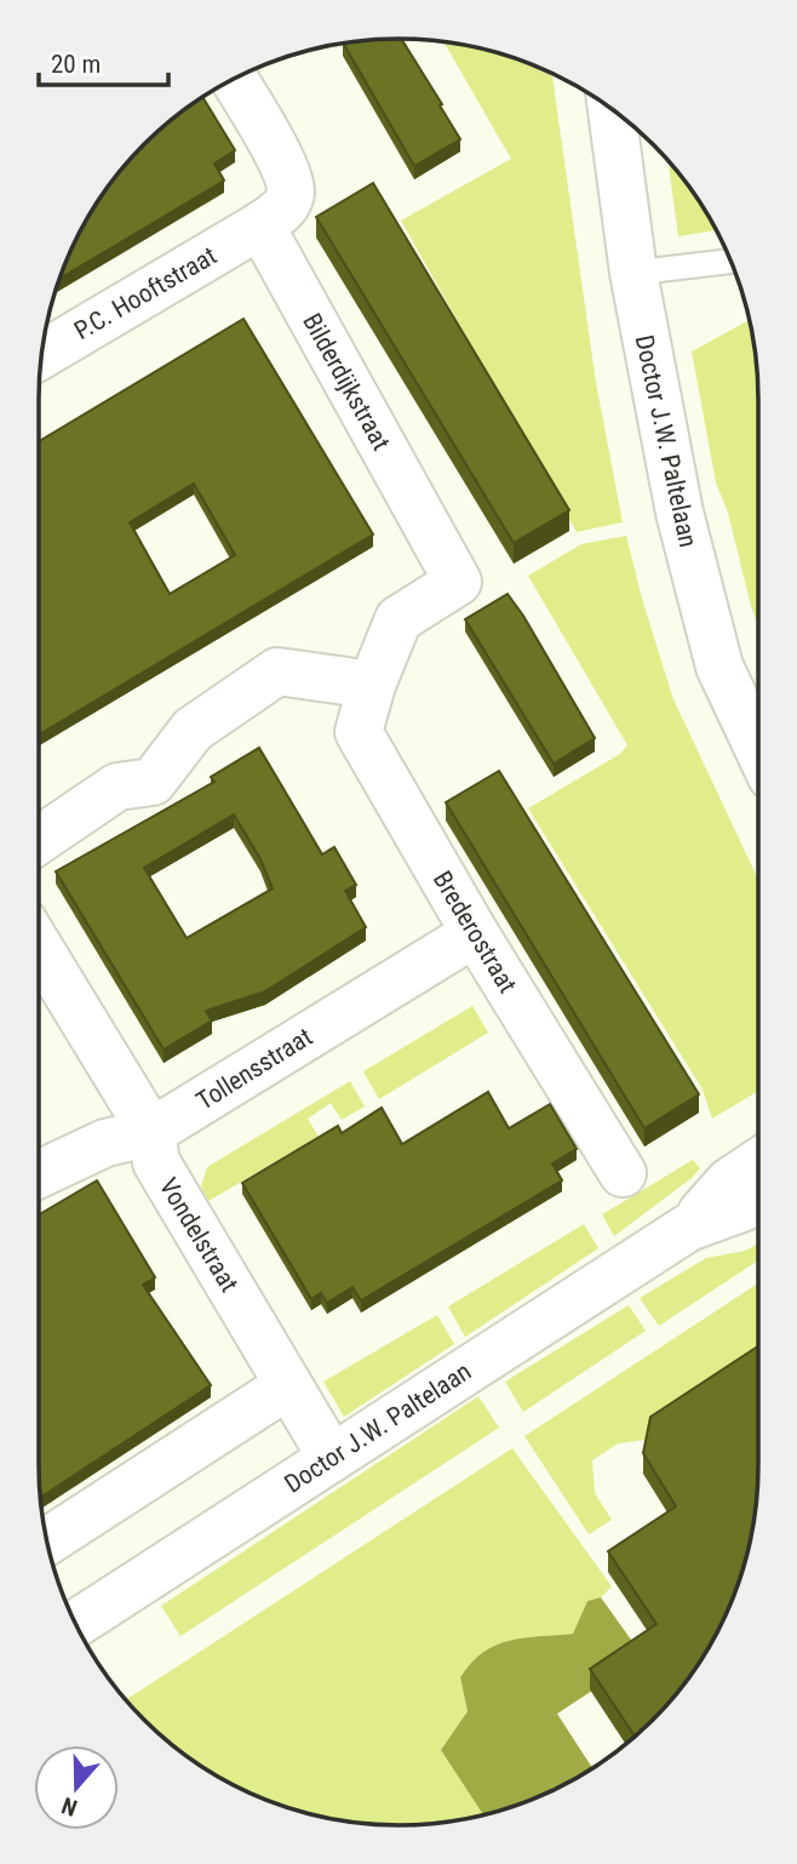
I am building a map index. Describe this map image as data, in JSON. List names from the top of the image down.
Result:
{
  "streets": {
    "street": [
      "P.C. Hooftstraat",
      "Bilderdijkstraat",
      "Doctor J.W. Paltelaan",
      "Brederostraat",
      "Tollensstraat",
      "Vondelstraat"
    ]
  },
  "crossings": [
    ["P.C. Hooftstraat", "Bilderdijkstraat"],
    ["Bilderdijkstraat", "Brederostraat"],
    ["Doctor J.W. Paltelaan", "Vondelstraat"],
    ["Brederostraat", "Tollensstraat"],
    ["Tollensstraat", "Vondelstraat"]
  ],
  "scale_bar": "20 m",
  "north": "bottom"
}
